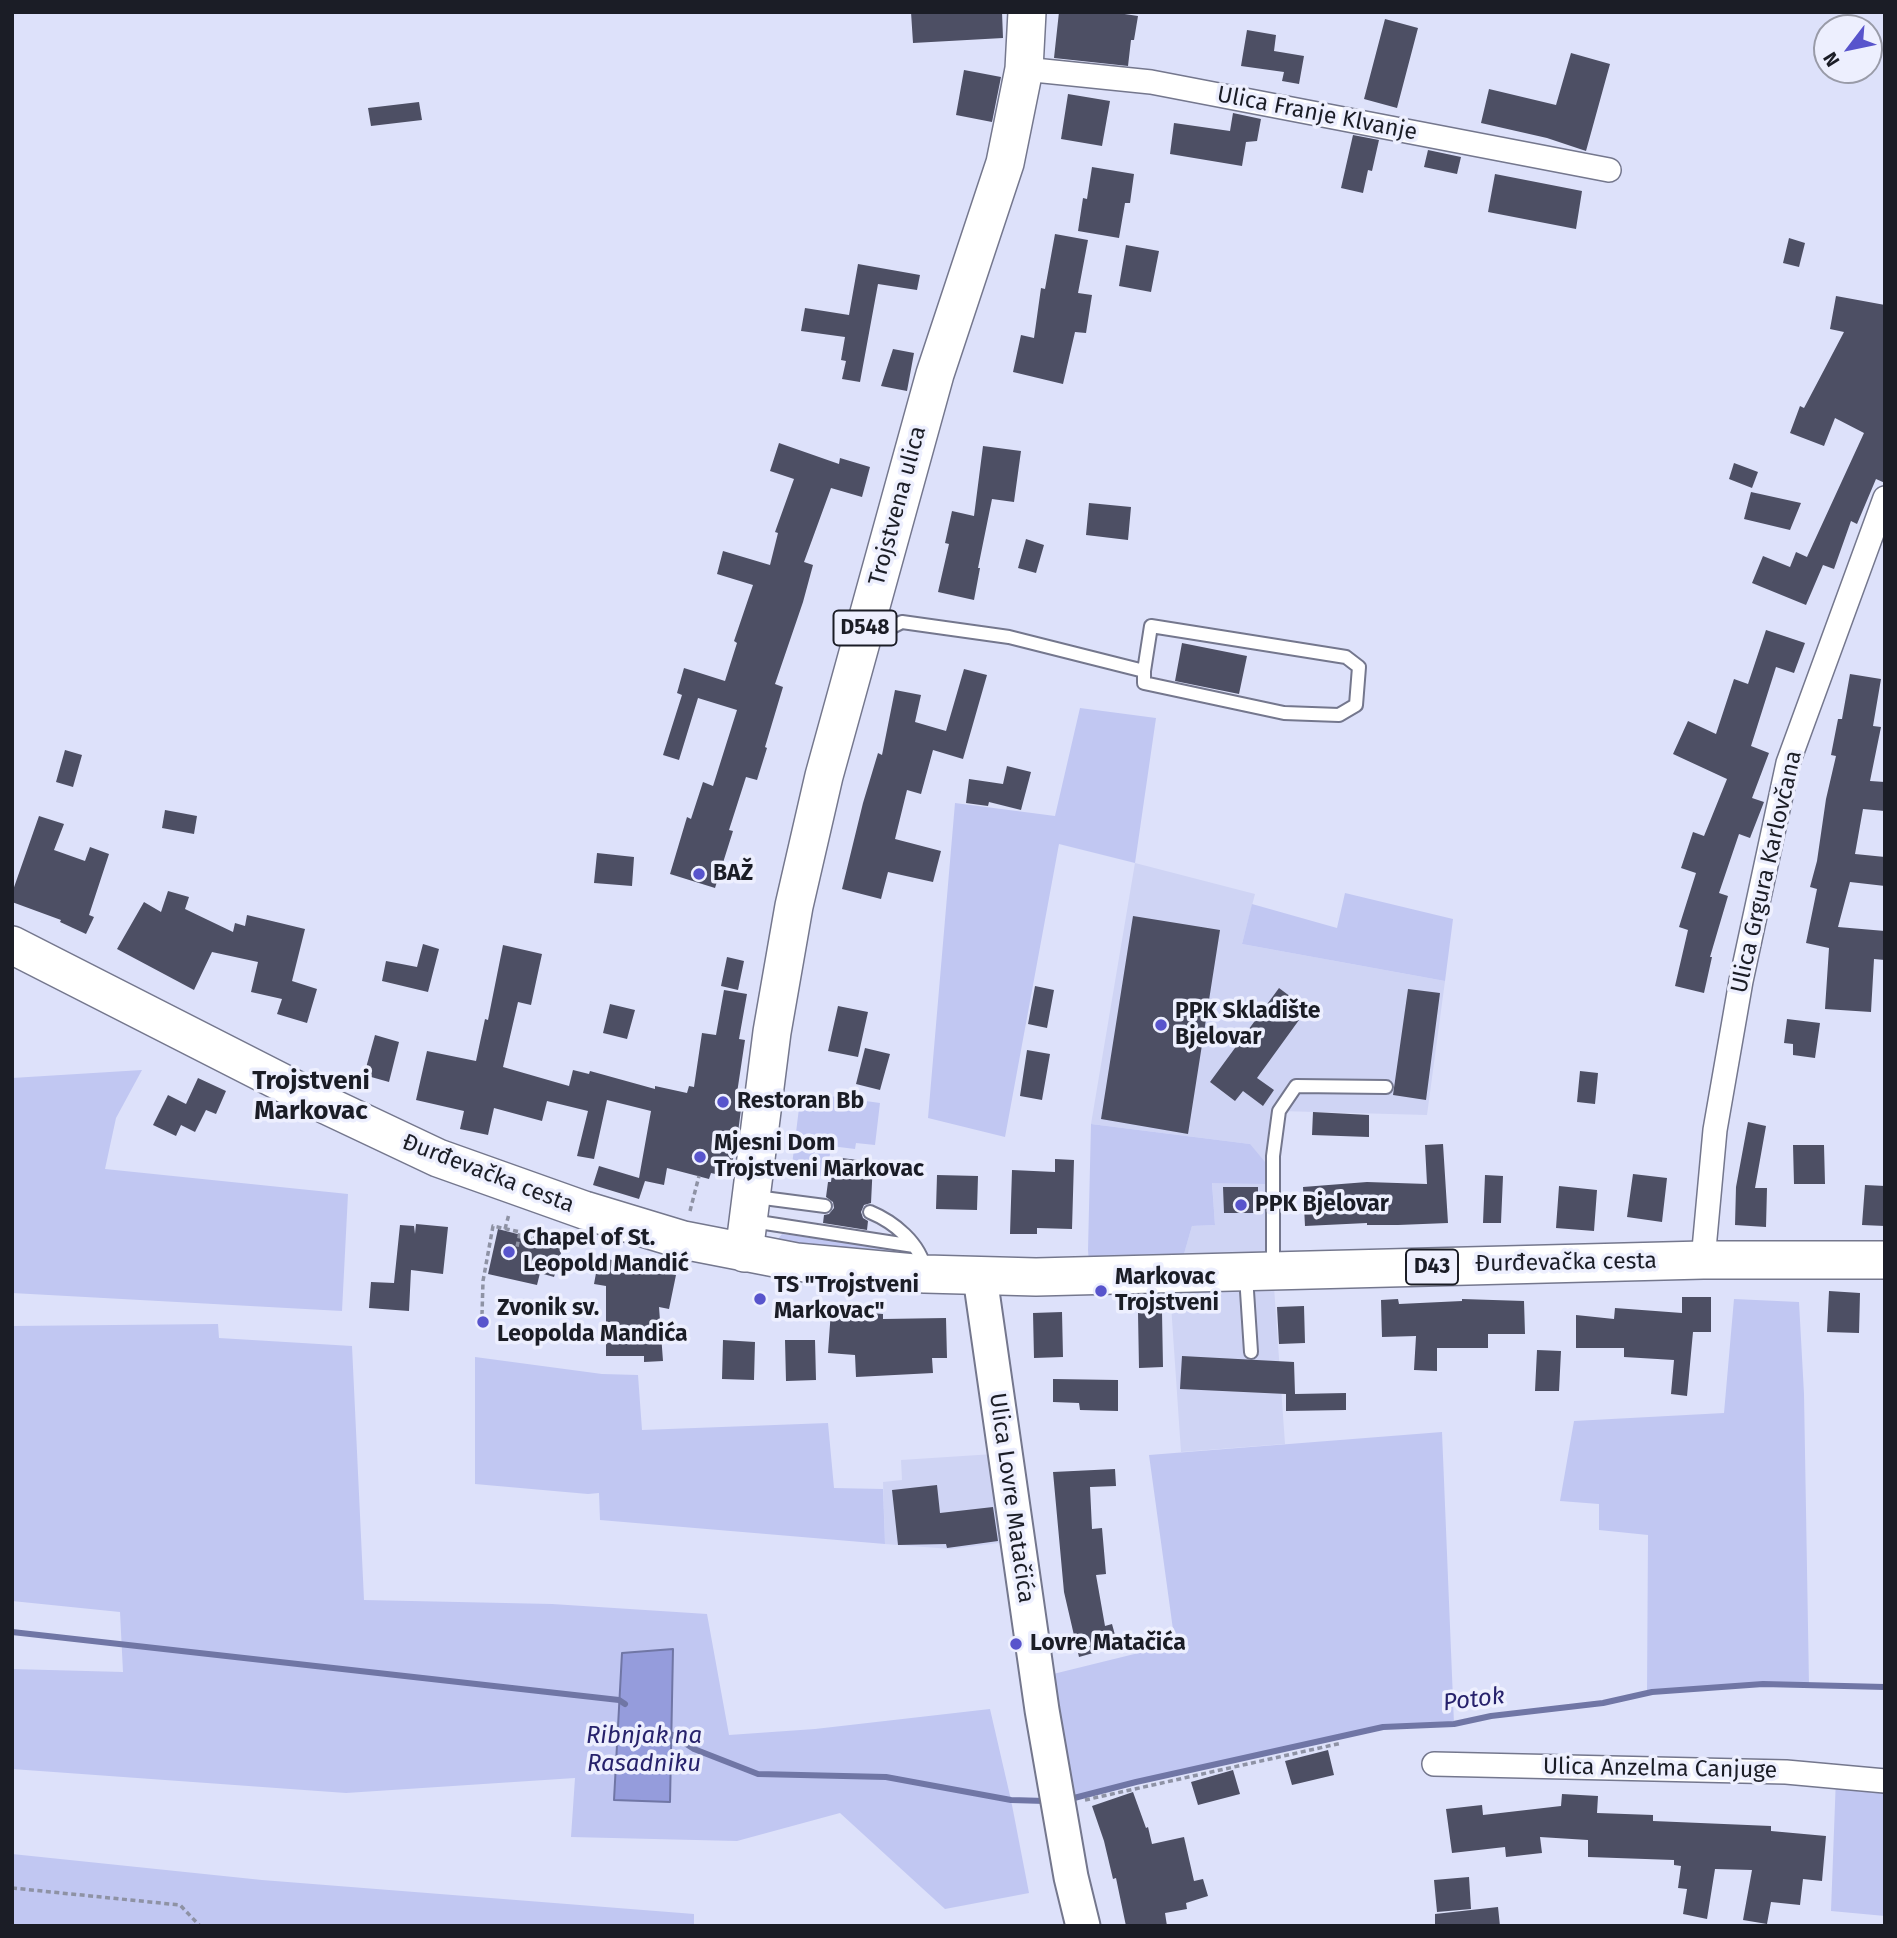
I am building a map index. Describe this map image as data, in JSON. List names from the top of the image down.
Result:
{
  "streets": {
    "main road": [
      "Trojstvena ulica",
      "D548",
      "Đurđevačka cesta",
      "D43",
      "Ulica Lovre Matačića"
    ],
    "street": ["Ulica Franje Klvanje", "Ulica Grgura Karlovčana", "Ulica Anzelma Canjuge"]
  },
  "crossings": [
    ["Ulica Franje Klvanje", "Trojstvena ulica"],
    ["Trojstvena ulica", "Đurđevačka cesta"],
    ["Ulica Grgura Karlovčana", "Đurđevačka cesta"],
    ["Đurđevačka cesta", "Ulica Lovre Matačića"]
  ],
  "districts": ["Trojstveni Markovac"],
  "water": ["Potok", "Ribnjak na Rasadniku"],
  "places": [
    "BAŽ",
    "PPK Skladište Bjelovar",
    "Restoran Bb",
    "Mjesni Dom Trojstveni Markovac",
    "PPK Bjelovar",
    "Chapel of St. Leopold Mandić",
    "Markovac Trojstveni",
    "TS \"Trojstveni Markovac\"",
    "Zvonik sv. Leopolda Mandića",
    "Lovre Matačića"
  ],
  "north": "bottom left"
}
